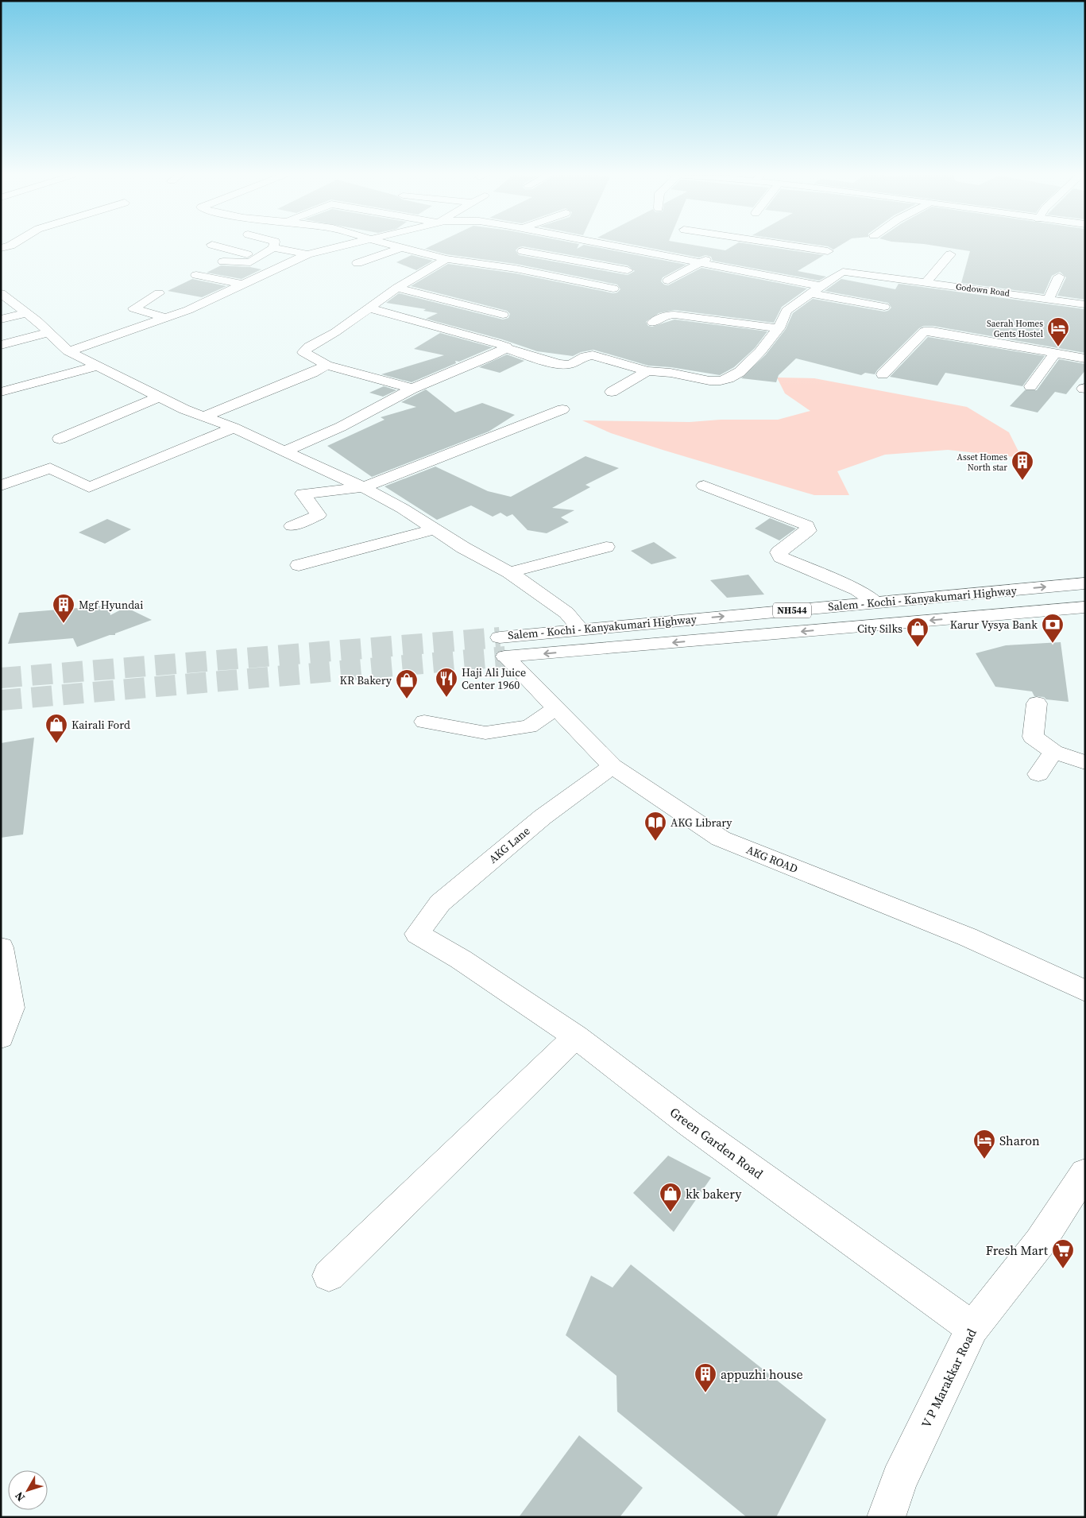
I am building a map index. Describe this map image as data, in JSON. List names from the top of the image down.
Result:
{
  "streets": {
    "main road": [
      "Godown Road",
      "Salem - Kochi - Kanyakumari Highway",
      "NH544",
      "AKG Lane",
      "AKG ROAD",
      "Green Garden Road",
      "V P Marakkar Road"
    ]
  },
  "crossings": [
    ["Salem - Kochi - Kanyakumari Highway", "AKG ROAD"],
    ["AKG Lane", "AKG ROAD"],
    ["AKG Lane", "Green Garden Road"],
    ["Green Garden Road", "V P Marakkar Road"]
  ],
  "places": {
    "hotel": ["Saerah Homes Gents Hostel", "Sharon"],
    "building": ["Asset Homes North star", "Mgf Hyundai", "appuzhi house"],
    "bank": ["Karur Vysya Bank"],
    "shop": [
      "City Silks",
      "KR Bakery",
      "Kairali Ford",
      "kk bakery"
    ],
    "restaurant": ["Haji Ali Juice Center 1960"],
    "library": ["AKG Library"],
    "supermarket": ["Fresh Mart"]
  },
  "north": "bottom left"
}
